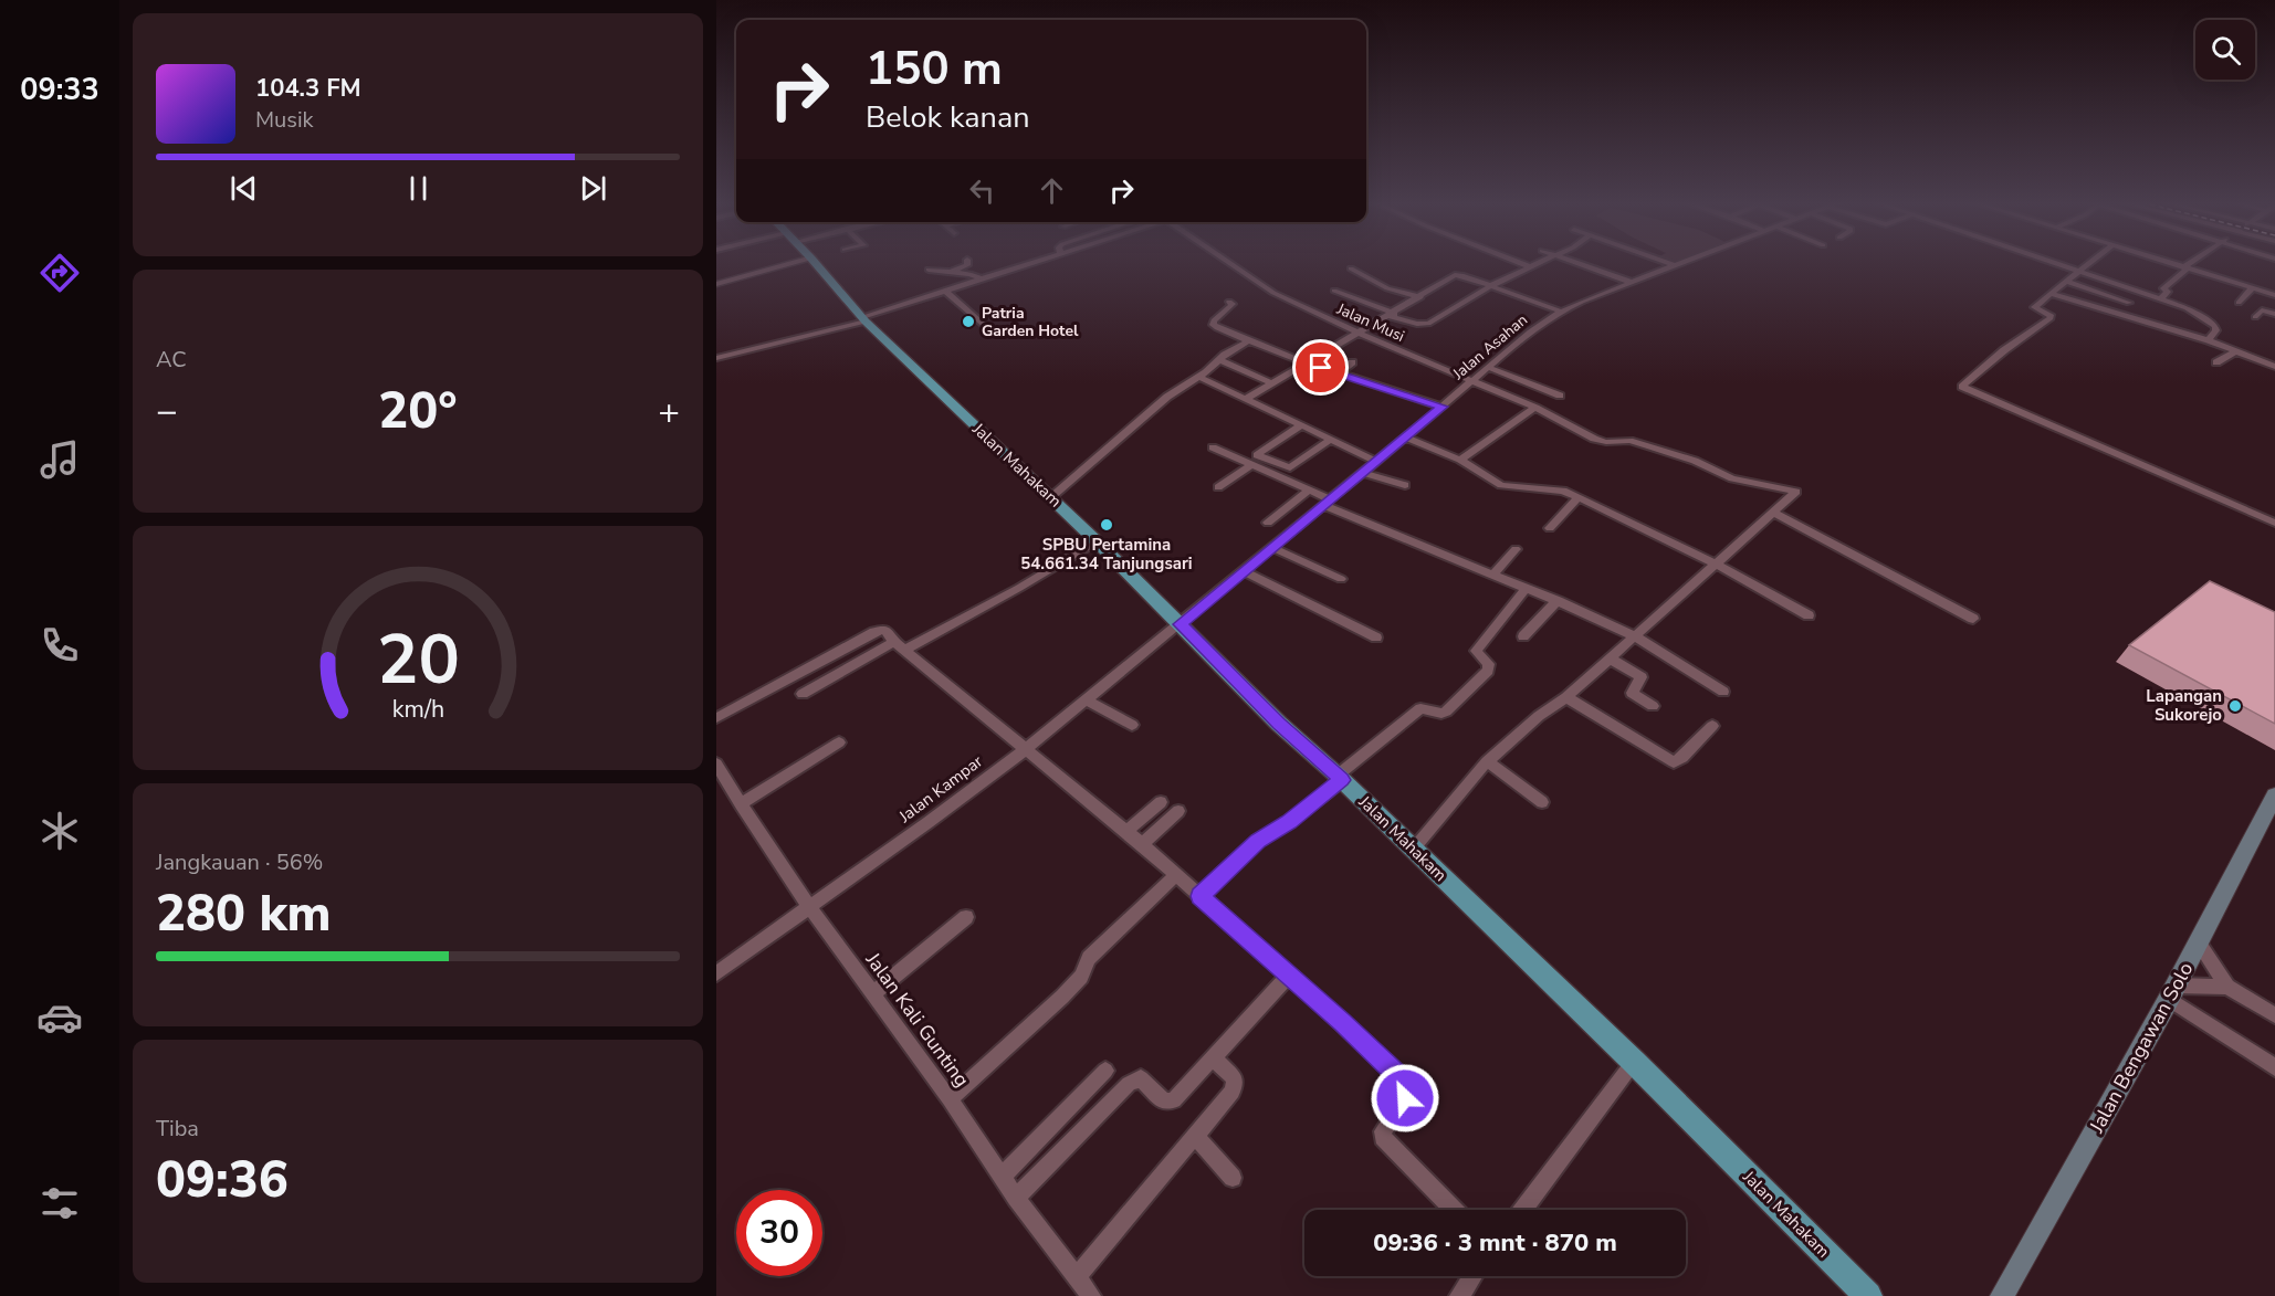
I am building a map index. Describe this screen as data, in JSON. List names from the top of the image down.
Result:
{
  "streets": {
    "main road": ["Jalan Mahakam", "Jalan Bengawan Solo"],
    "street": [
      "Jalan Musi",
      "Jalan Asahan",
      "Jalan Kampar",
      "Jalan Kali Gunting"
    ]
  },
  "crossings": [
    ["Jalan Musi", "Jalan Asahan"],
    ["Jalan Asahan", "Jalan Mahakam"],
    ["Jalan Asahan", "Jalan Kampar"],
    ["Jalan Mahakam", "Jalan Kampar"],
    ["Jalan Kampar", "Jalan Kali Gunting"]
  ],
  "places": ["Patria Garden Hotel", "SPBU Pertamina 54.661.34 Tanjungsari", "Lapangan Sukorejo"],
  "page": {
    "tabs": "09:33",
    "turn": ["150 m", "Belok kanan"],
    "song": ["104.3 FM", "Musik"],
    "tile": [
      "AC",
      ["Jangkauan · 56%", "280 km"],
      ["Tiba", "09:36"]
    ],
    "heat": ["−", "20°", "+"],
    "limit": "30",
    "trip": "09:36 · 3 mnt · 870 m",
    "gauge": ["20", "km/h"]
  }
}
